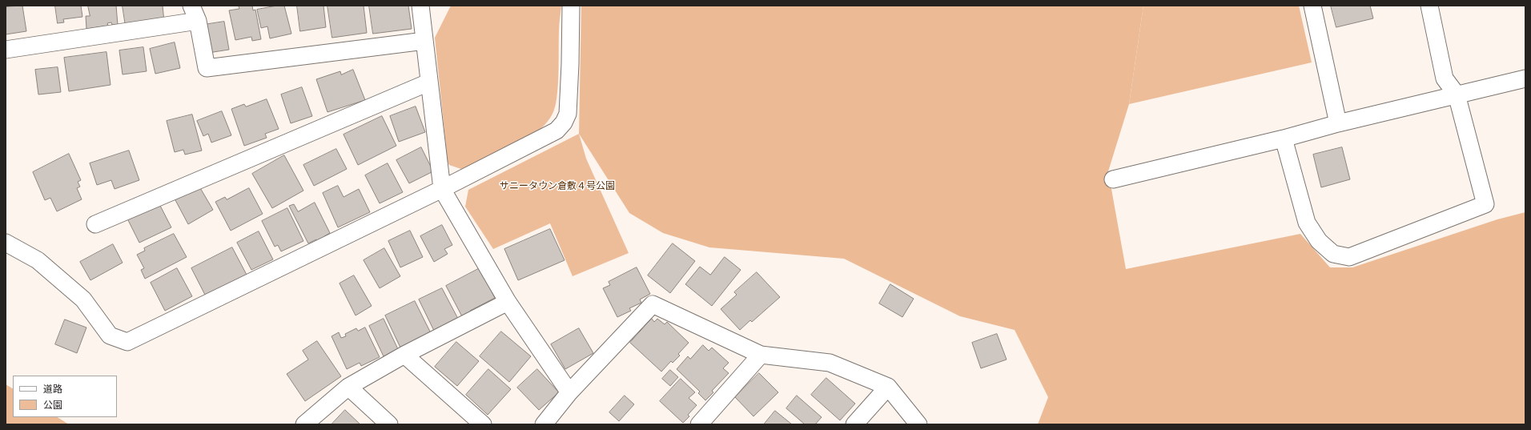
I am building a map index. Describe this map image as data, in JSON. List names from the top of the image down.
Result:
{
  "parks": ["サニータウン倉敷４号公園"],
  "legend": ["道路", "公園"]
}
